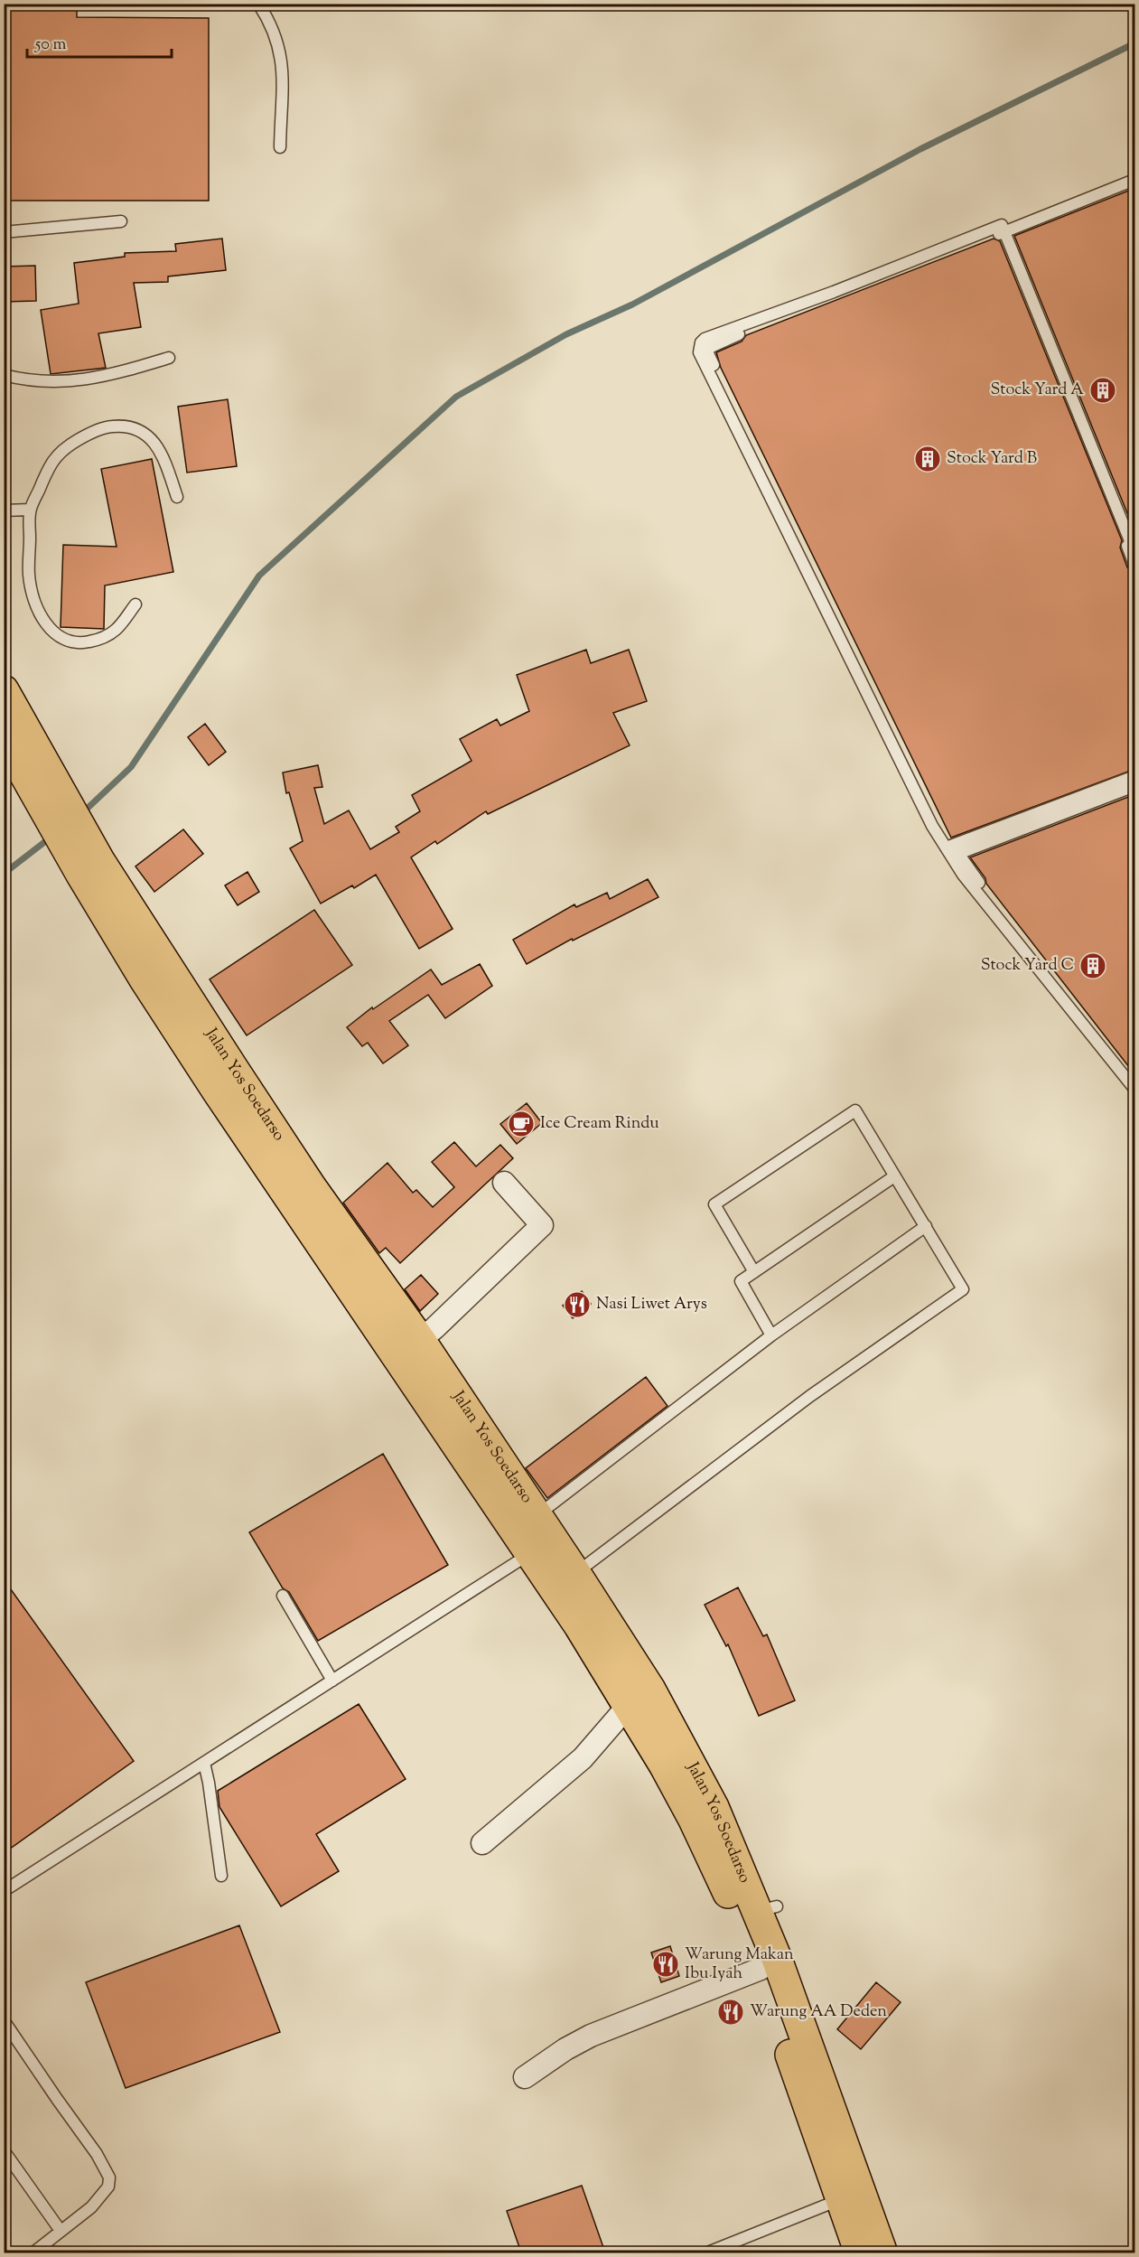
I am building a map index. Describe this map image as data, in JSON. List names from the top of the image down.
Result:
{
  "streets": {
    "highway": ["Jalan Yos Soedarso"]
  },
  "places": {
    "building": ["Stock Yard A", "Stock Yard B", "Stock Yard C"],
    "cafe": ["Ice Cream Rindu"],
    "restaurant": ["Nasi Liwet Arys", "Warung Makan Ibu Iyah", "Warung AA Deden"]
  },
  "scale_bar": "50 m"
}
